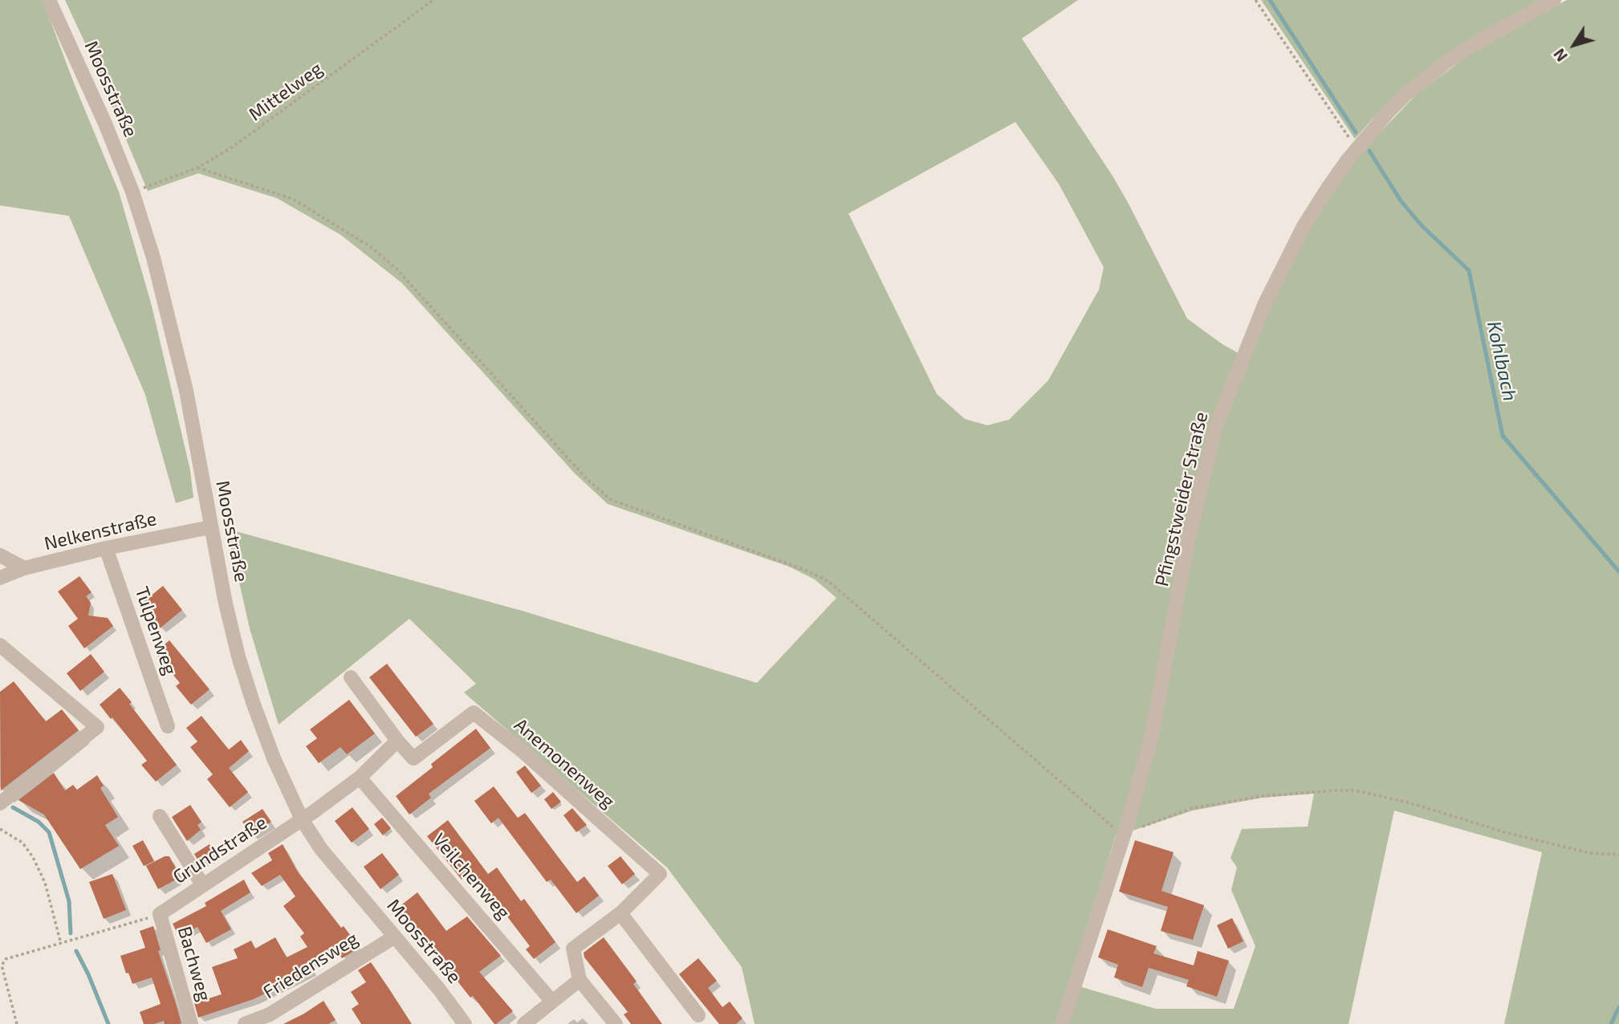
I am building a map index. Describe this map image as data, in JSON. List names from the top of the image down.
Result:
{
  "streets": {
    "street": [
      "Moosstraße",
      "Pfingstweider Straße",
      "Nelkenstraße",
      "Tulpenweg",
      "Anemonenweg",
      "Grundstraße",
      "Veilchenweg",
      "Bachweg",
      "Friedensweg"
    ],
    "path": ["Mittelweg"]
  },
  "crossings": [
    ["Moosstraße", "Nelkenstraße"],
    ["Moosstraße", "Grundstraße"],
    ["Moosstraße", "Friedensweg"],
    ["Nelkenstraße", "Tulpenweg"],
    ["Grundstraße", "Bachweg"]
  ],
  "water": ["Kohlbach"],
  "north": "bottom left"
}
